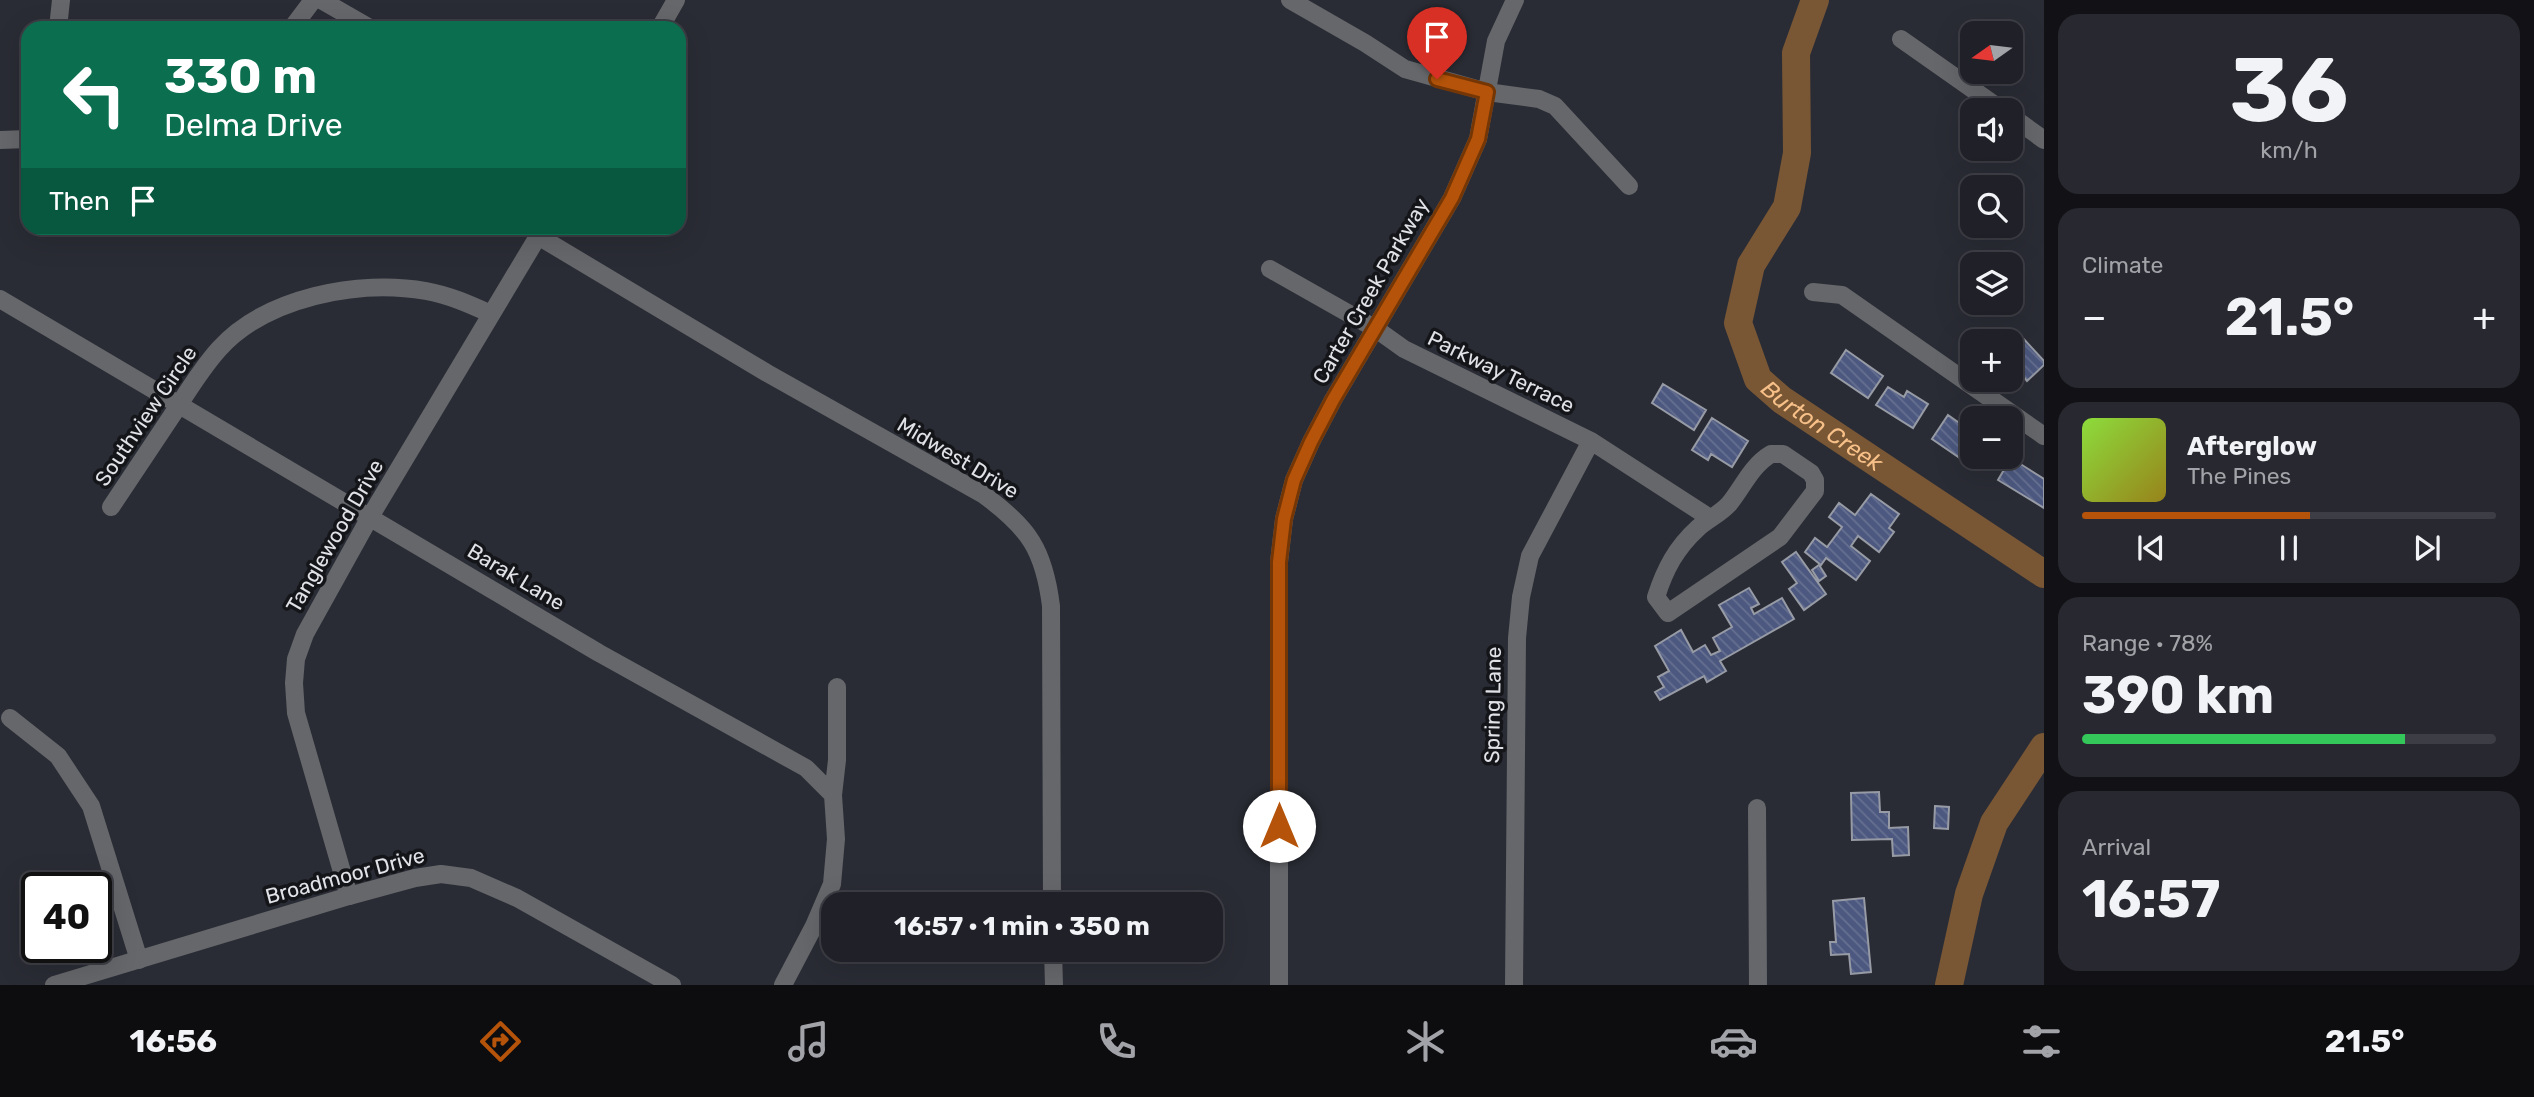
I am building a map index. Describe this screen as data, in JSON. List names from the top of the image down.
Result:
{
  "streets": {
    "street": [
      "Carter Creek Parkway",
      "Parkway Terrace",
      "Southview Circle",
      "Midwest Drive",
      "Tanglewood Drive",
      "Barak Lane",
      "Spring Lane",
      "Broadmoor Drive"
    ]
  },
  "crossings": [
    ["Carter Creek Parkway", "Parkway Terrace"],
    ["Parkway Terrace", "Spring Lane"],
    ["Southview Circle", "Tanglewood Drive"],
    ["Southview Circle", "Barak Lane"],
    ["Tanglewood Drive", "Barak Lane"],
    ["Tanglewood Drive", "Broadmoor Drive"]
  ],
  "water": ["Burton Creek"],
  "north": "left",
  "page": {
    "tile": [
      ["36", "km/h"],
      "Climate",
      ["Range · 78%", "390 km"],
      ["Arrival", "16:57"]
    ],
    "map_buttons": ["+", "−"],
    "turn": ["330 m", "Delma Drive"],
    "then": "Then",
    "heat": ["−", "21.5°", "+"],
    "song": ["Afterglow", "The Pines"],
    "limit": "40",
    "trip": "16:57 · 1 min · 350 m",
    "tabs": ["16:56", "21.5°"]
  }
}
